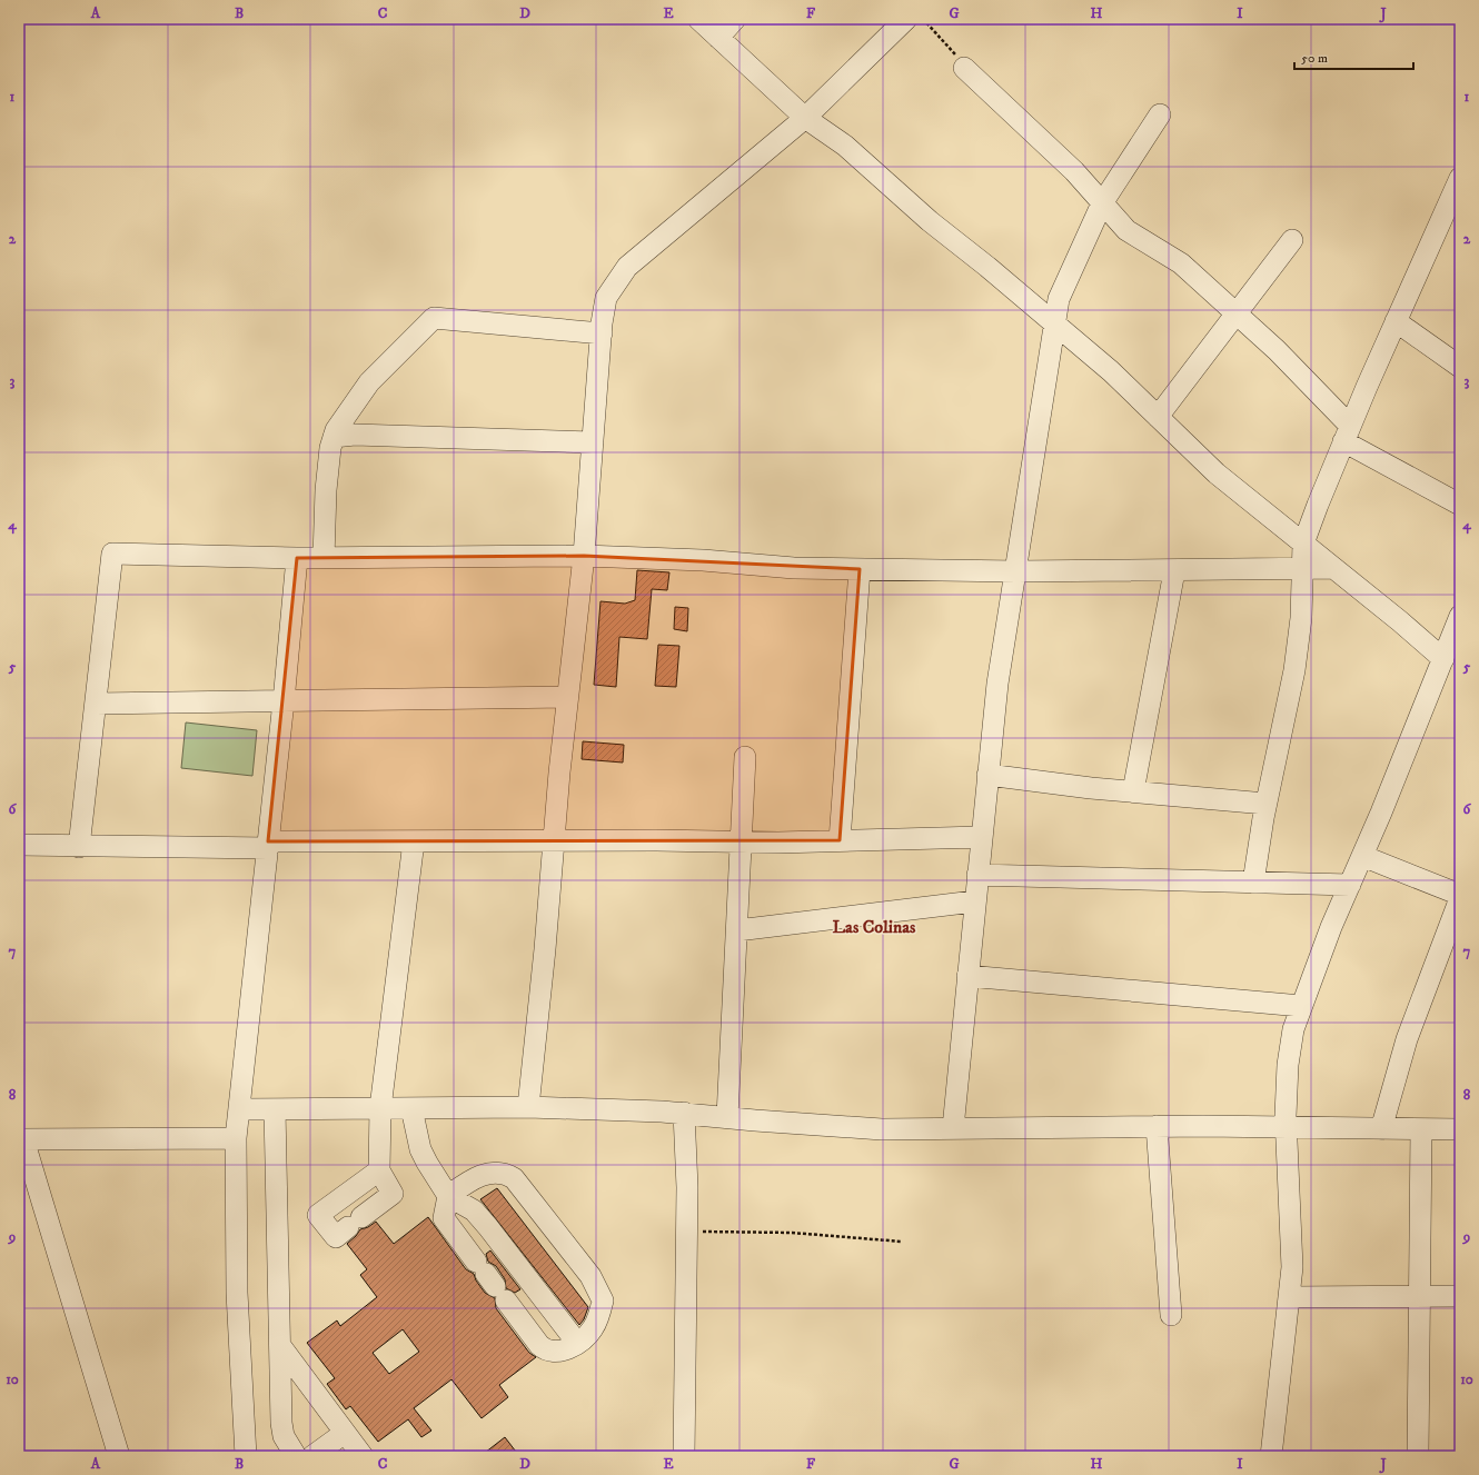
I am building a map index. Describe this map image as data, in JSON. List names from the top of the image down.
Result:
{
  "districts": ["Las Colinas"],
  "scale_bar": "50 m",
  "grid": {
    "columns": [
      "A",
      "B",
      "C",
      "D",
      "E",
      "F",
      "G",
      "H",
      "I",
      "J"
    ],
    "rows": [
      "1",
      "2",
      "3",
      "4",
      "5",
      "6",
      "7",
      "8",
      "9",
      "10"
    ]
  }
}
